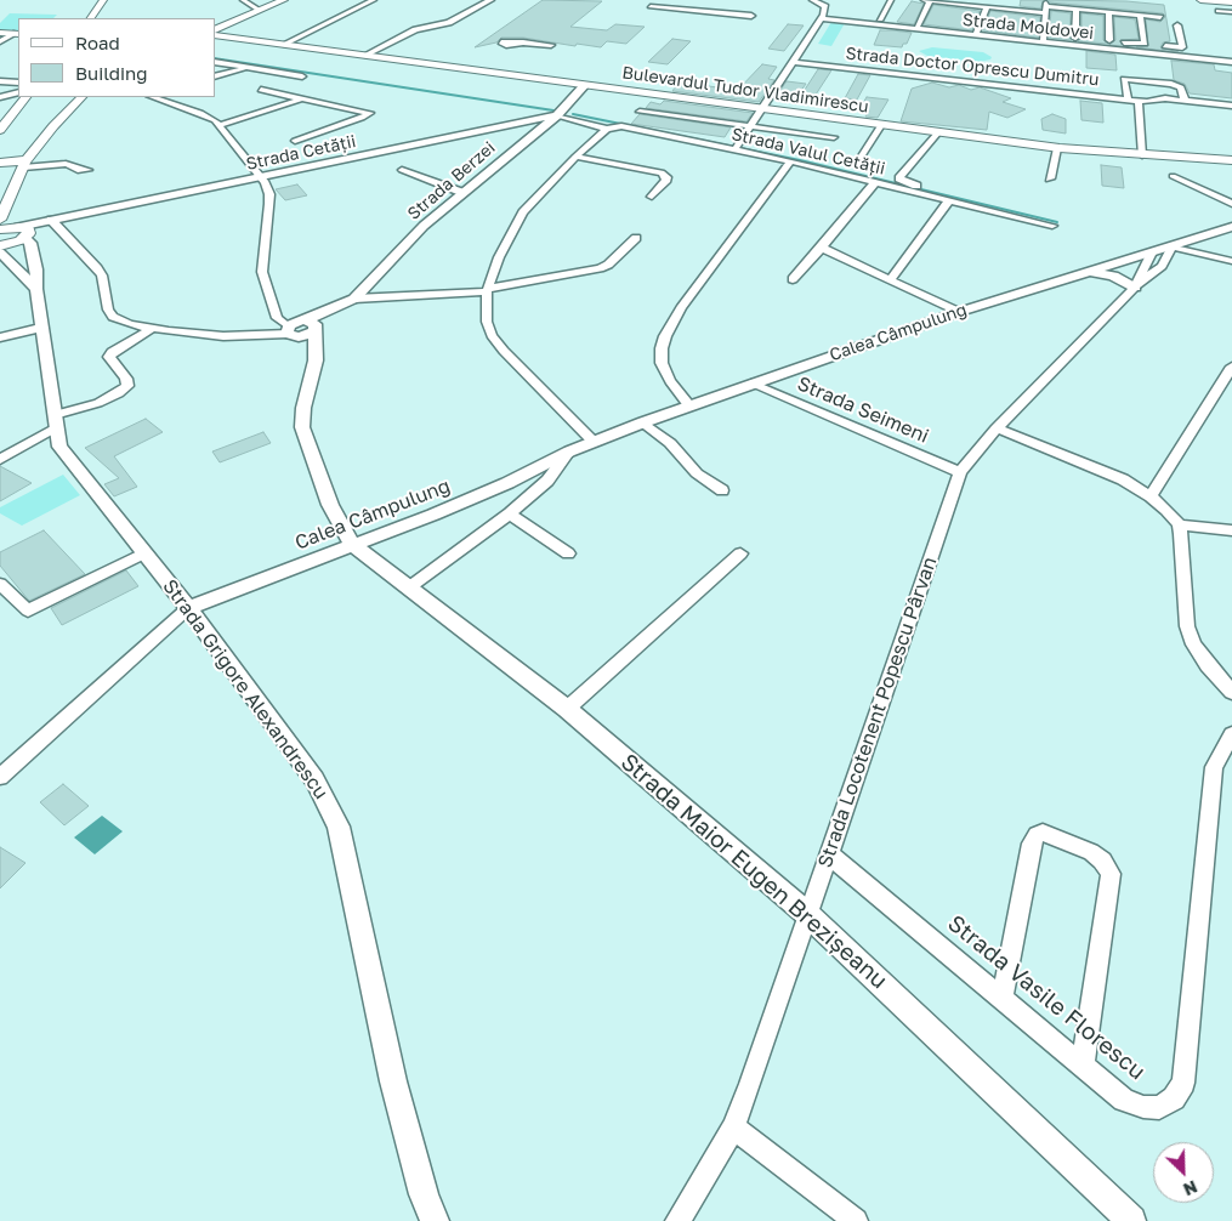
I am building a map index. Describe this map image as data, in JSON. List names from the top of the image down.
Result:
{
  "streets": {
    "main road": ["Bulevardul Tudor Vladimirescu"],
    "street": [
      "Strada Moldovei",
      "Strada Doctor Oprescu Dumitru",
      "Strada Valul Cetății",
      "Strada Cetății",
      "Strada Berzei",
      "Calea Câmpulung",
      "Strada Seimeni",
      "Strada Grigore Alexandrescu",
      "Strada Locotenent Popescu Pârvan",
      "Strada Maior Eugen Brezișeanu",
      "Strada Vasile Florescu"
    ]
  },
  "crossings": [
    ["Bulevardul Tudor Vladimirescu", "Strada Valul Cetății"],
    ["Bulevardul Tudor Vladimirescu", "Strada Berzei"],
    ["Strada Valul Cetății", "Strada Cetății"],
    ["Strada Valul Cetății", "Strada Berzei"],
    ["Strada Cetății", "Strada Berzei"],
    ["Strada Cetății", "Strada Grigore Alexandrescu"],
    ["Calea Câmpulung", "Strada Seimeni"],
    ["Calea Câmpulung", "Strada Grigore Alexandrescu"],
    ["Calea Câmpulung", "Strada Locotenent Popescu Pârvan"],
    ["Calea Câmpulung", "Strada Maior Eugen Brezișeanu"],
    ["Strada Seimeni", "Strada Locotenent Popescu Pârvan"],
    ["Strada Locotenent Popescu Pârvan", "Strada Maior Eugen Brezișeanu"],
    ["Strada Locotenent Popescu Pârvan", "Strada Vasile Florescu"]
  ],
  "legend": ["Road", "Building"],
  "north": "bottom right"
}
